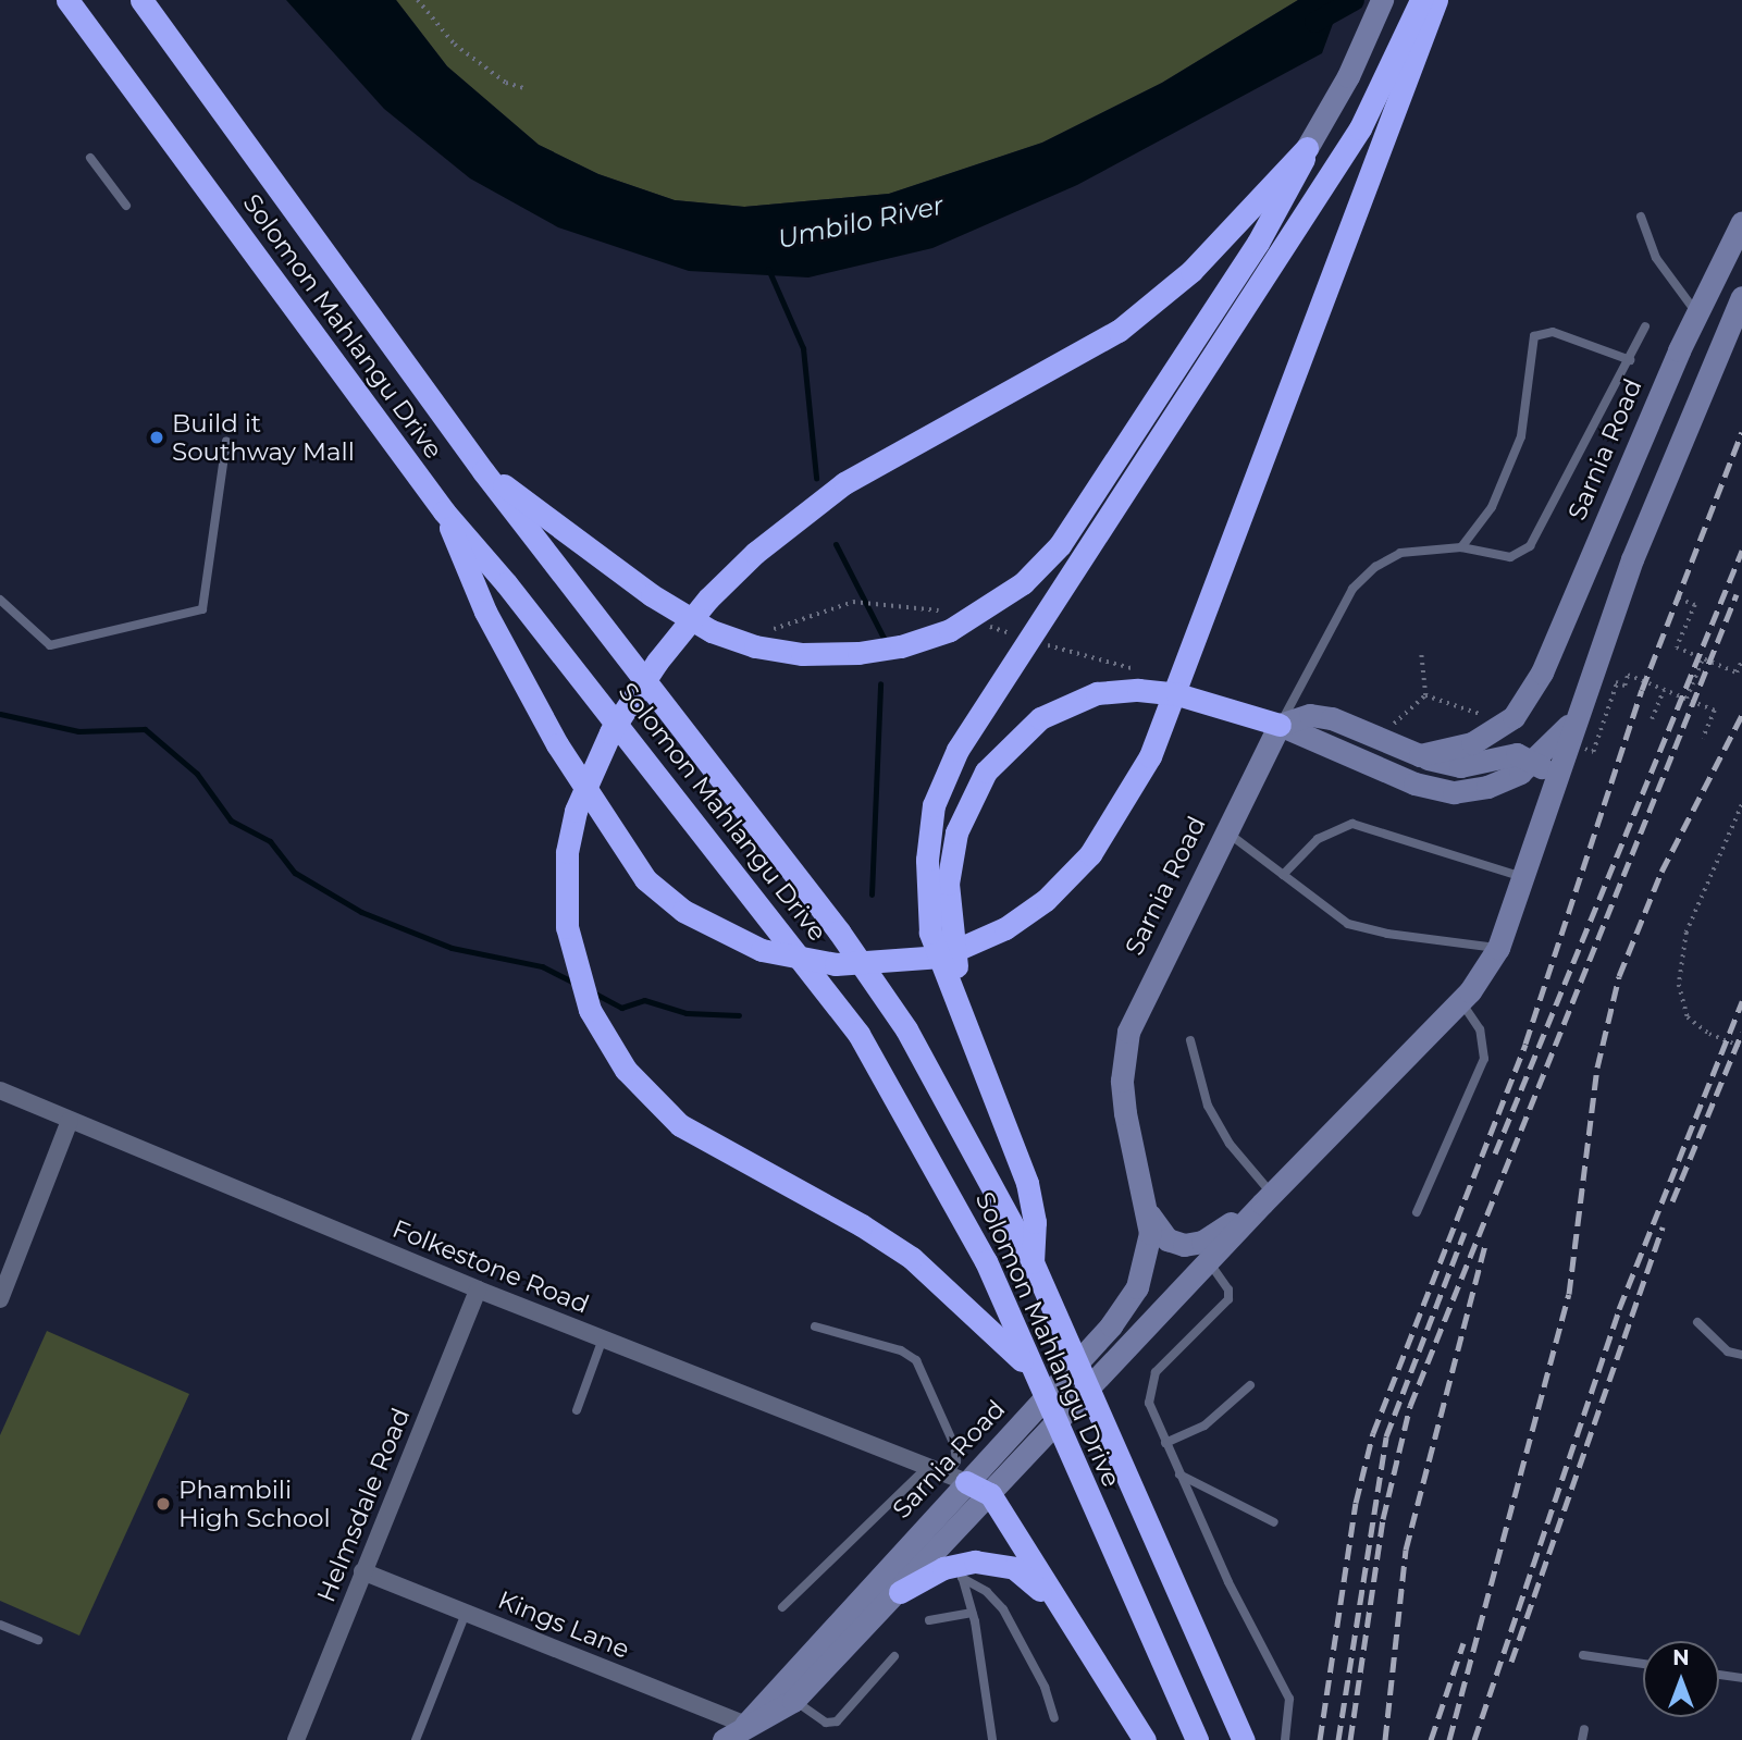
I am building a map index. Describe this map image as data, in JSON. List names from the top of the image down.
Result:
{
  "streets": {
    "highway": ["Solomon Mahlangu Drive"],
    "main road": ["Sarnia Road"],
    "street": ["Folkestone Road", "Helmsdale Road", "Kings Lane"]
  },
  "crossings": [
    ["Sarnia Road", "Folkestone Road"],
    ["Sarnia Road", "Kings Lane"],
    ["Folkestone Road", "Helmsdale Road"],
    ["Helmsdale Road", "Kings Lane"]
  ],
  "water": ["Umbilo River"],
  "places": ["Build it Southway Mall", "Phambili High School"],
  "north": "top"
}
